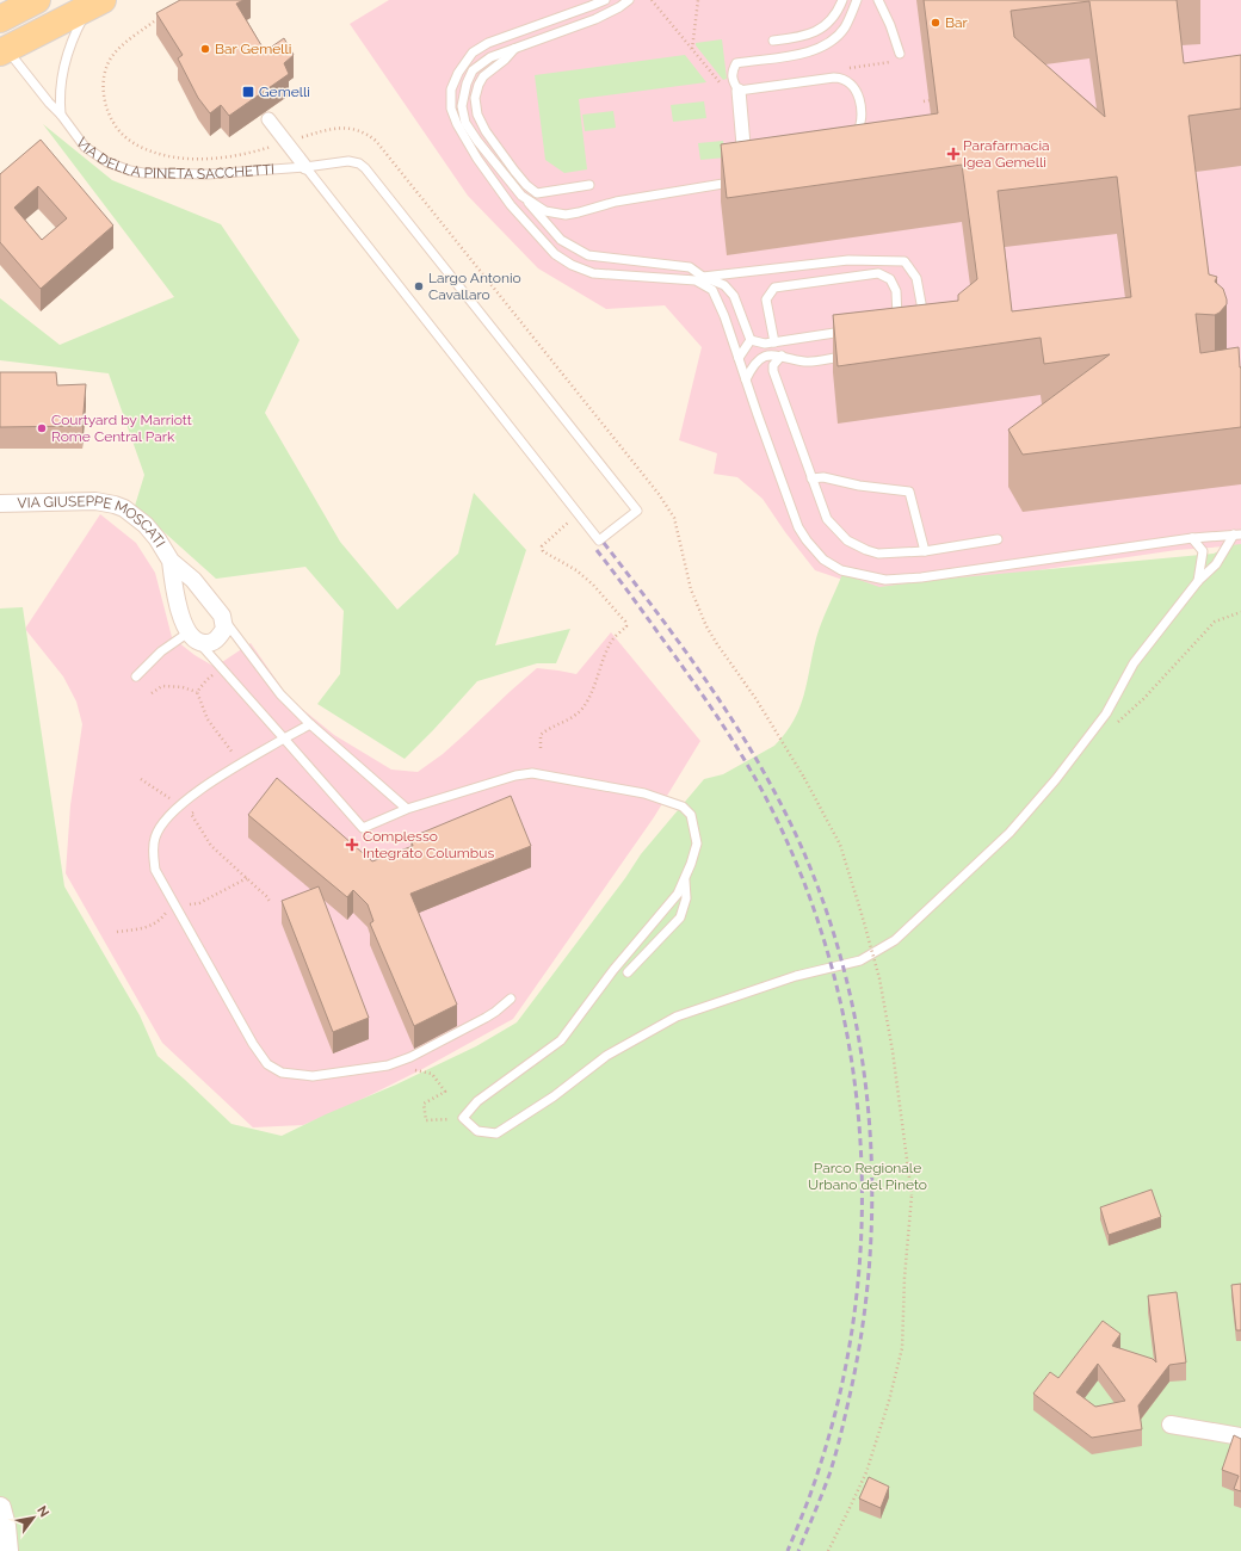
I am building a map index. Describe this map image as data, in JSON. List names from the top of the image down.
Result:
{
  "streets": {
    "main road": ["VIA DELLA PINETA SACCHETTI"],
    "street": ["VIA GIUSEPPE MOSCATI"]
  },
  "parks": ["Parco Regionale Urbano del Pineto"],
  "places": {
    "other": [
      "Bar",
      "Bar Gemelli",
      "Largo Antonio Cavallaro",
      "Courtyard by Marriott Rome Central Park"
    ],
    "transit": ["Gemelli"],
    "health": ["Parafarmacia Igea Gemelli", "Complesso Integrato Columbus"]
  },
  "north": "top right"
}
